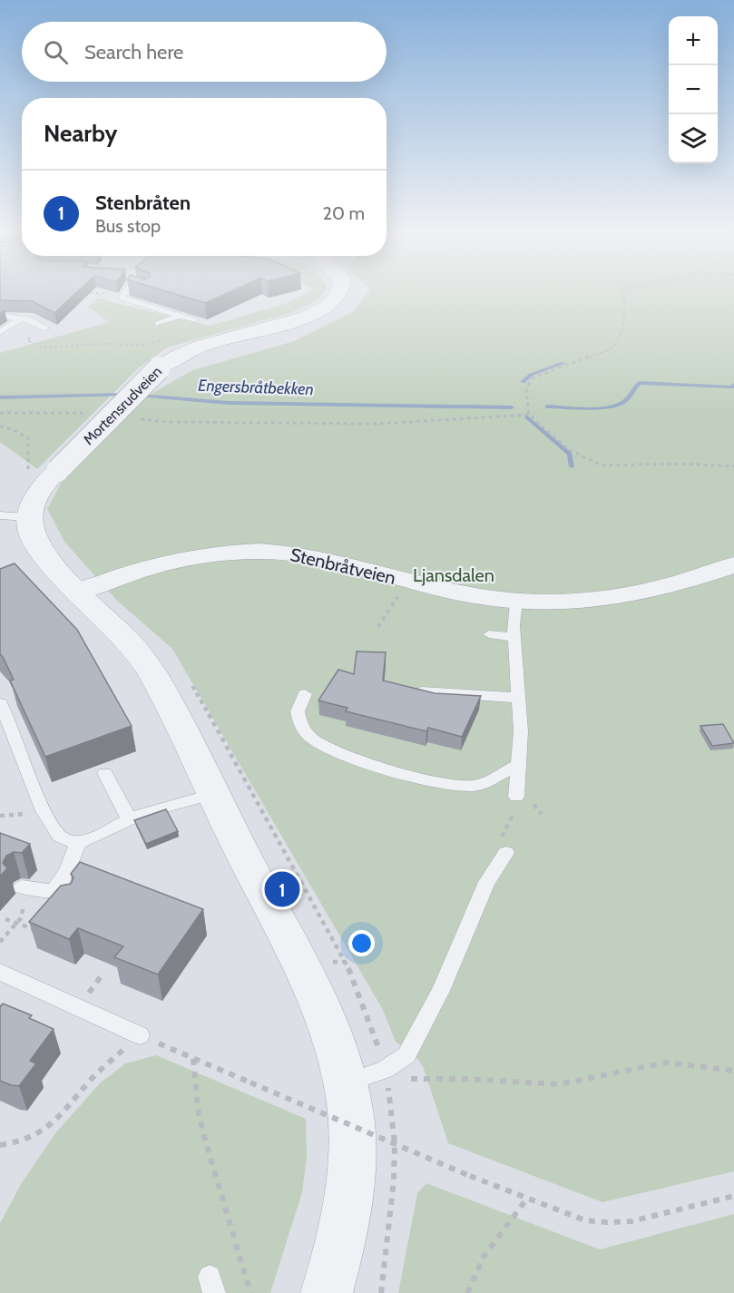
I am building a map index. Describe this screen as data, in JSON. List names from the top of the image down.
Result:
{
  "streets": {
    "street": ["Mortensrudveien", "Stenbråtveien"]
  },
  "water": ["Engersbråtbekken"],
  "parks": ["Ljansdalen"],
  "page": {
    "map_buttons": ["+", "−"],
    "search": "Search here",
    "heading": "Nearby",
    "list": [
      {
        "mark": "1",
        "name": "Stenbråten",
        "note": "Bus stop",
        "value": "20 m"
      }
    ],
    "pins": "1"
  }
}
